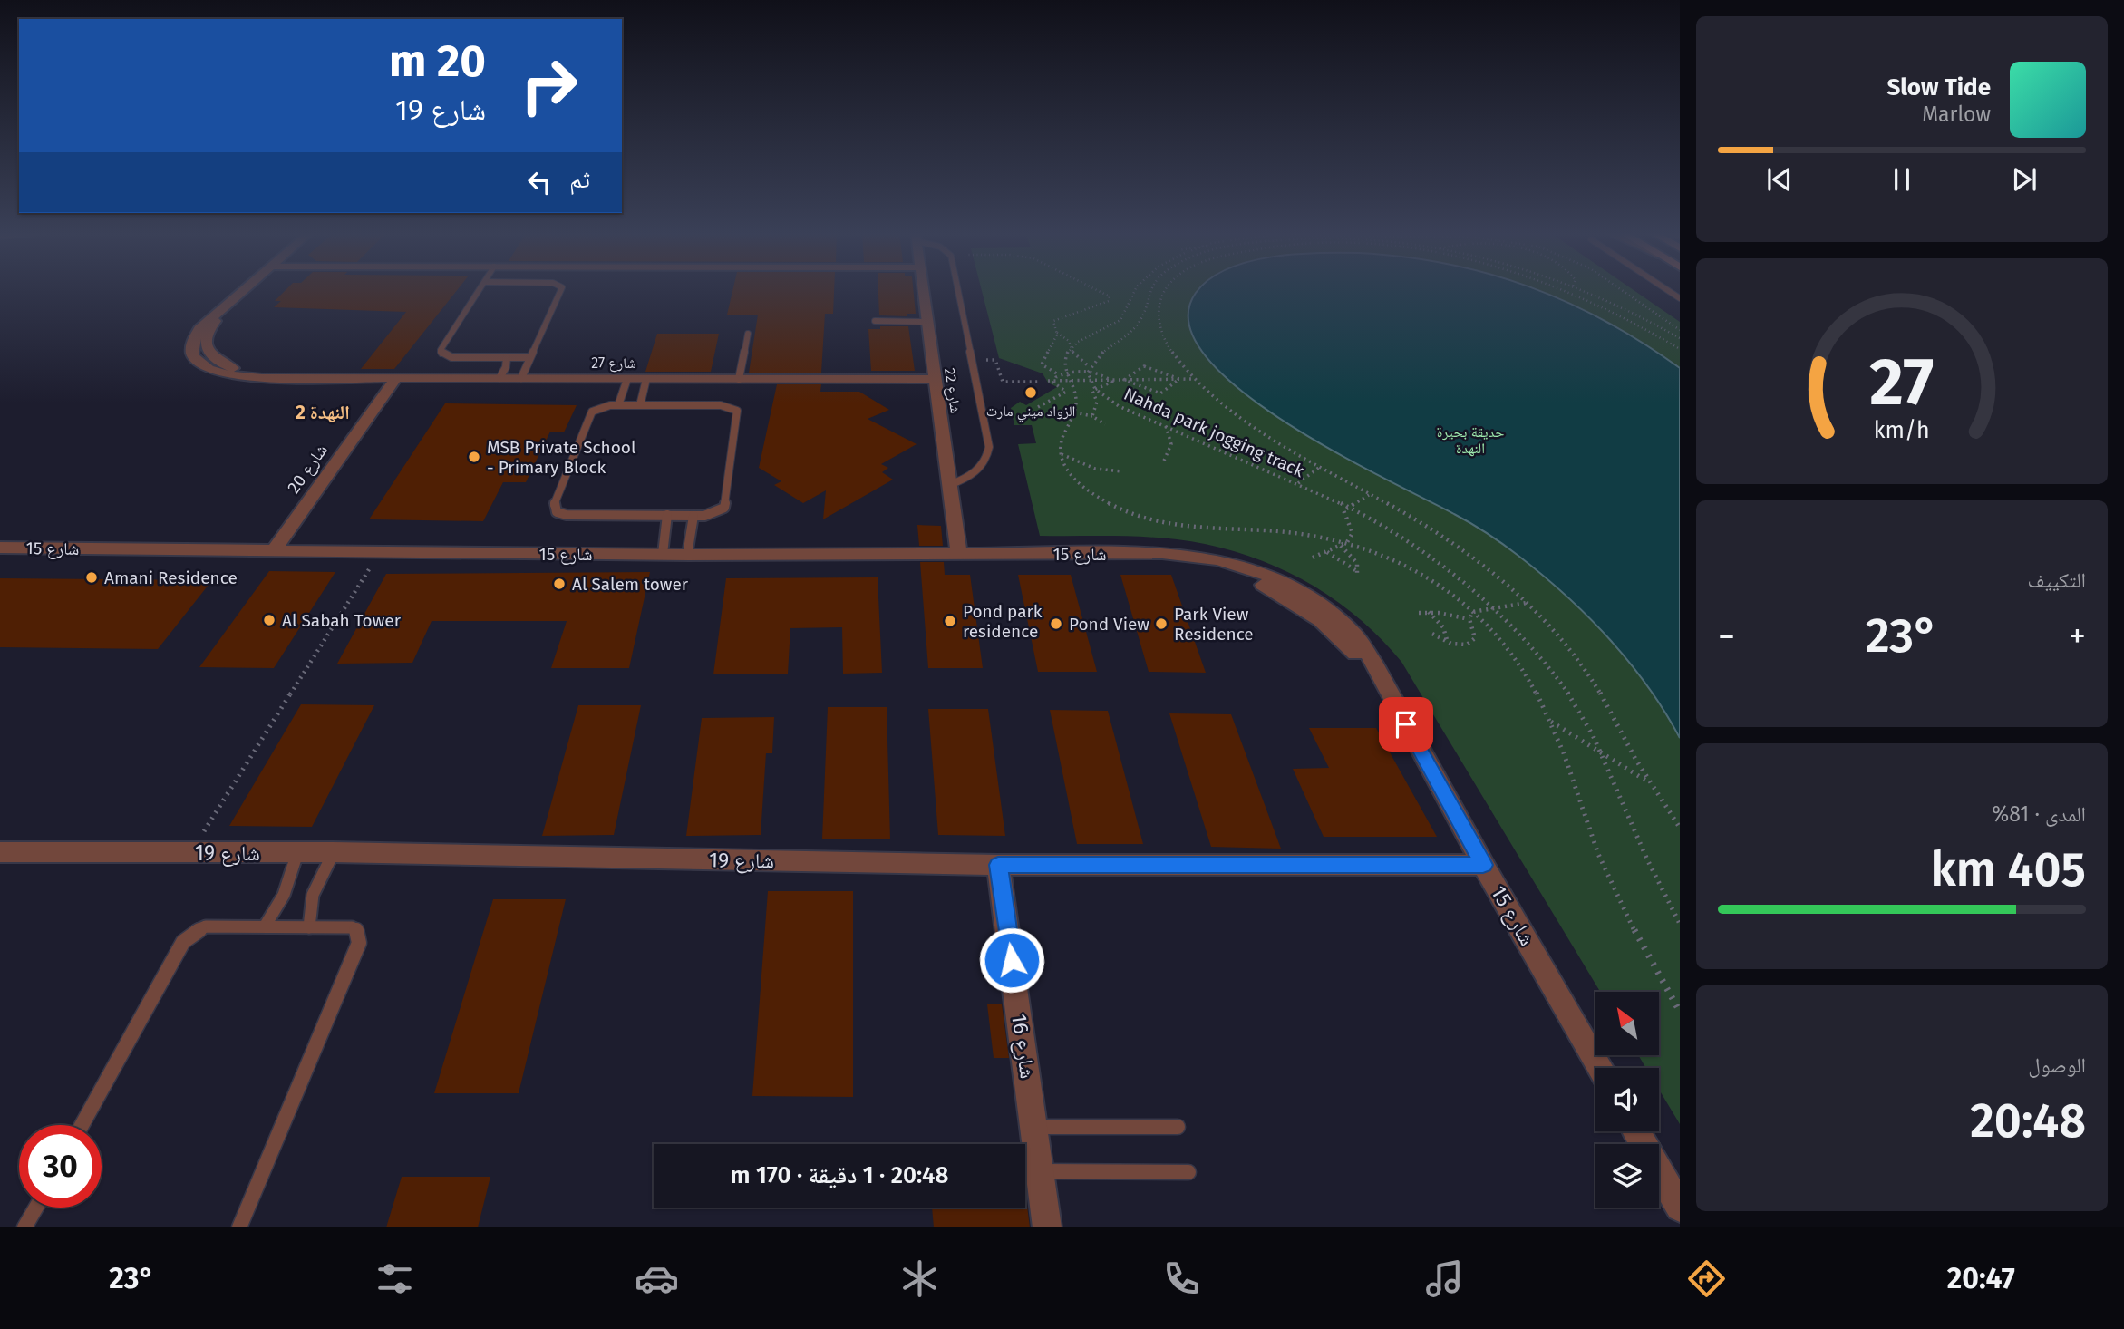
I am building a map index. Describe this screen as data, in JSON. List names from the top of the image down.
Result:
{
  "streets": {
    "street": [
      "شارع 27",
      "شارع 22",
      "شارع 20",
      "شارع 15",
      "شارع 19",
      "شارع 16"
    ],
    "path": ["Nahda park jogging track"]
  },
  "crossings": [
    ["شارع 27", "شارع 22"],
    ["شارع 27", "شارع 20"],
    ["شارع 22", "شارع 15"],
    ["شارع 20", "شارع 15"],
    ["شارع 15", "شارع 19"],
    ["شارع 19", "شارع 16"]
  ],
  "districts": ["النهدة 2"],
  "parks": ["حديقة بحيرة النهدة"],
  "places": [
    "الزواد ميني مارت",
    "MSB Private School - Primary Block",
    "Amani Residence",
    "Al Salem tower",
    "Al Sabah Tower",
    "Pond park residence",
    "Pond View",
    "Park View Residence"
  ],
  "north": "top left",
  "page": {
    "turn": ["20 m", "شارع 19"],
    "song": ["Slow Tide", "Marlow"],
    "then": "ثم",
    "tile": [
      "التكييف",
      ["المدى · 81%", "405 km"],
      ["الوصول", "20:48"]
    ],
    "heat": ["−", "23°", "+"],
    "limit": "30",
    "trip": "20:48 · 1 دقيقة · 170 m",
    "tabs": ["20:47", "23°"],
    "gauge": ["27", "km/h"]
  }
}
